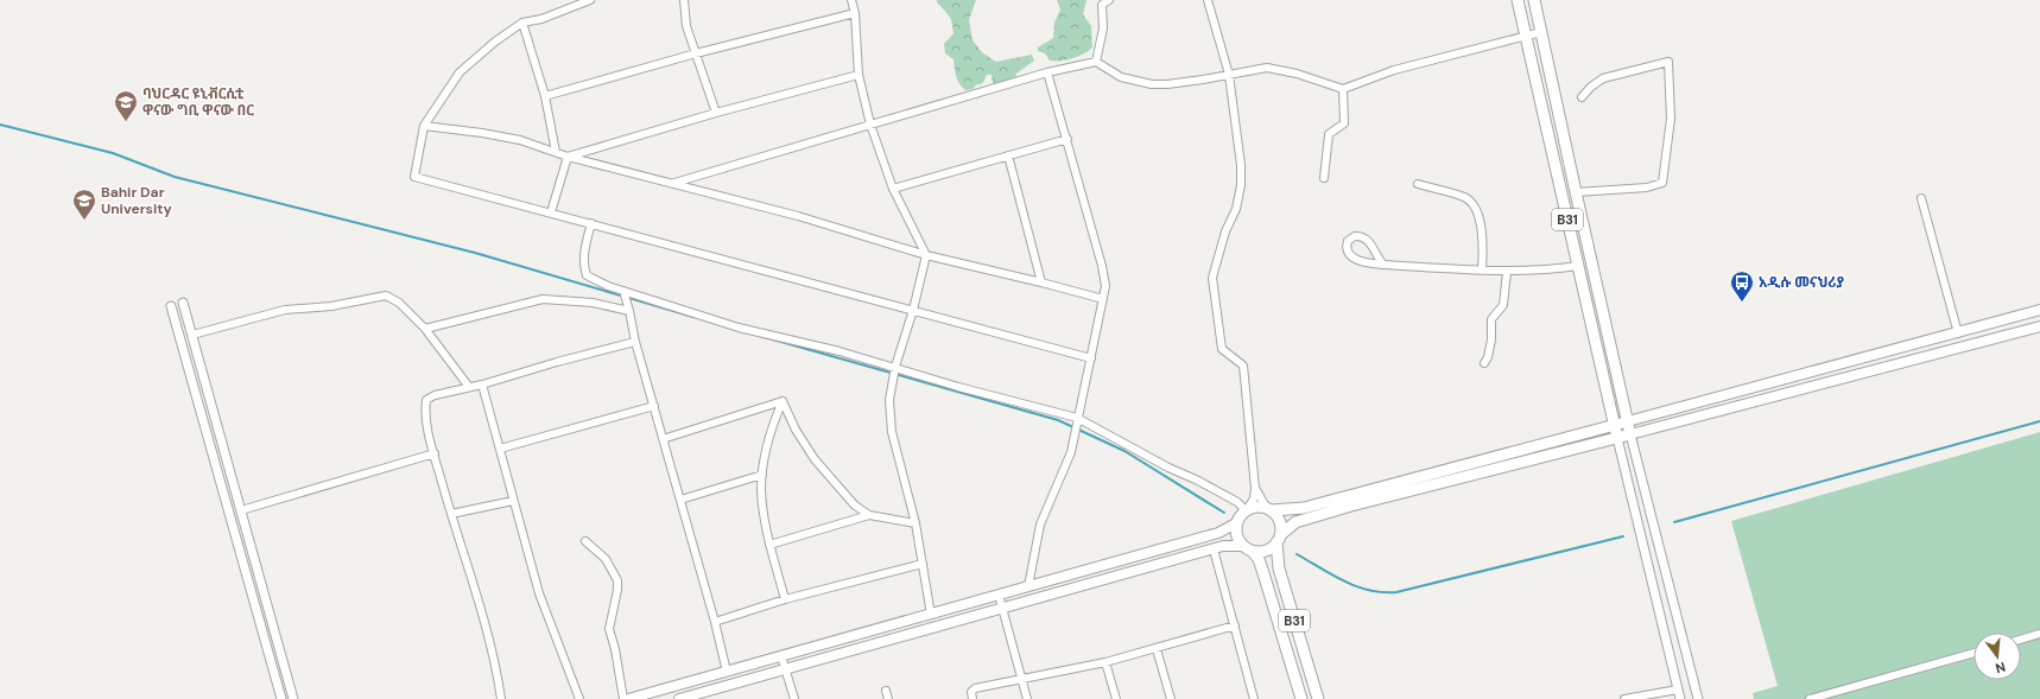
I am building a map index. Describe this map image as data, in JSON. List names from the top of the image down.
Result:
{
  "streets": {
    "main road": ["B31"]
  },
  "places": {
    "school or university": ["ባህርዳር ዩኒቭርሲቲ ዋናው ግቢ ዋናው በር", "Bahir Dar University"],
    "bus stop": ["አዲሱ መናህሪያ"]
  },
  "north": "bottom"
}
